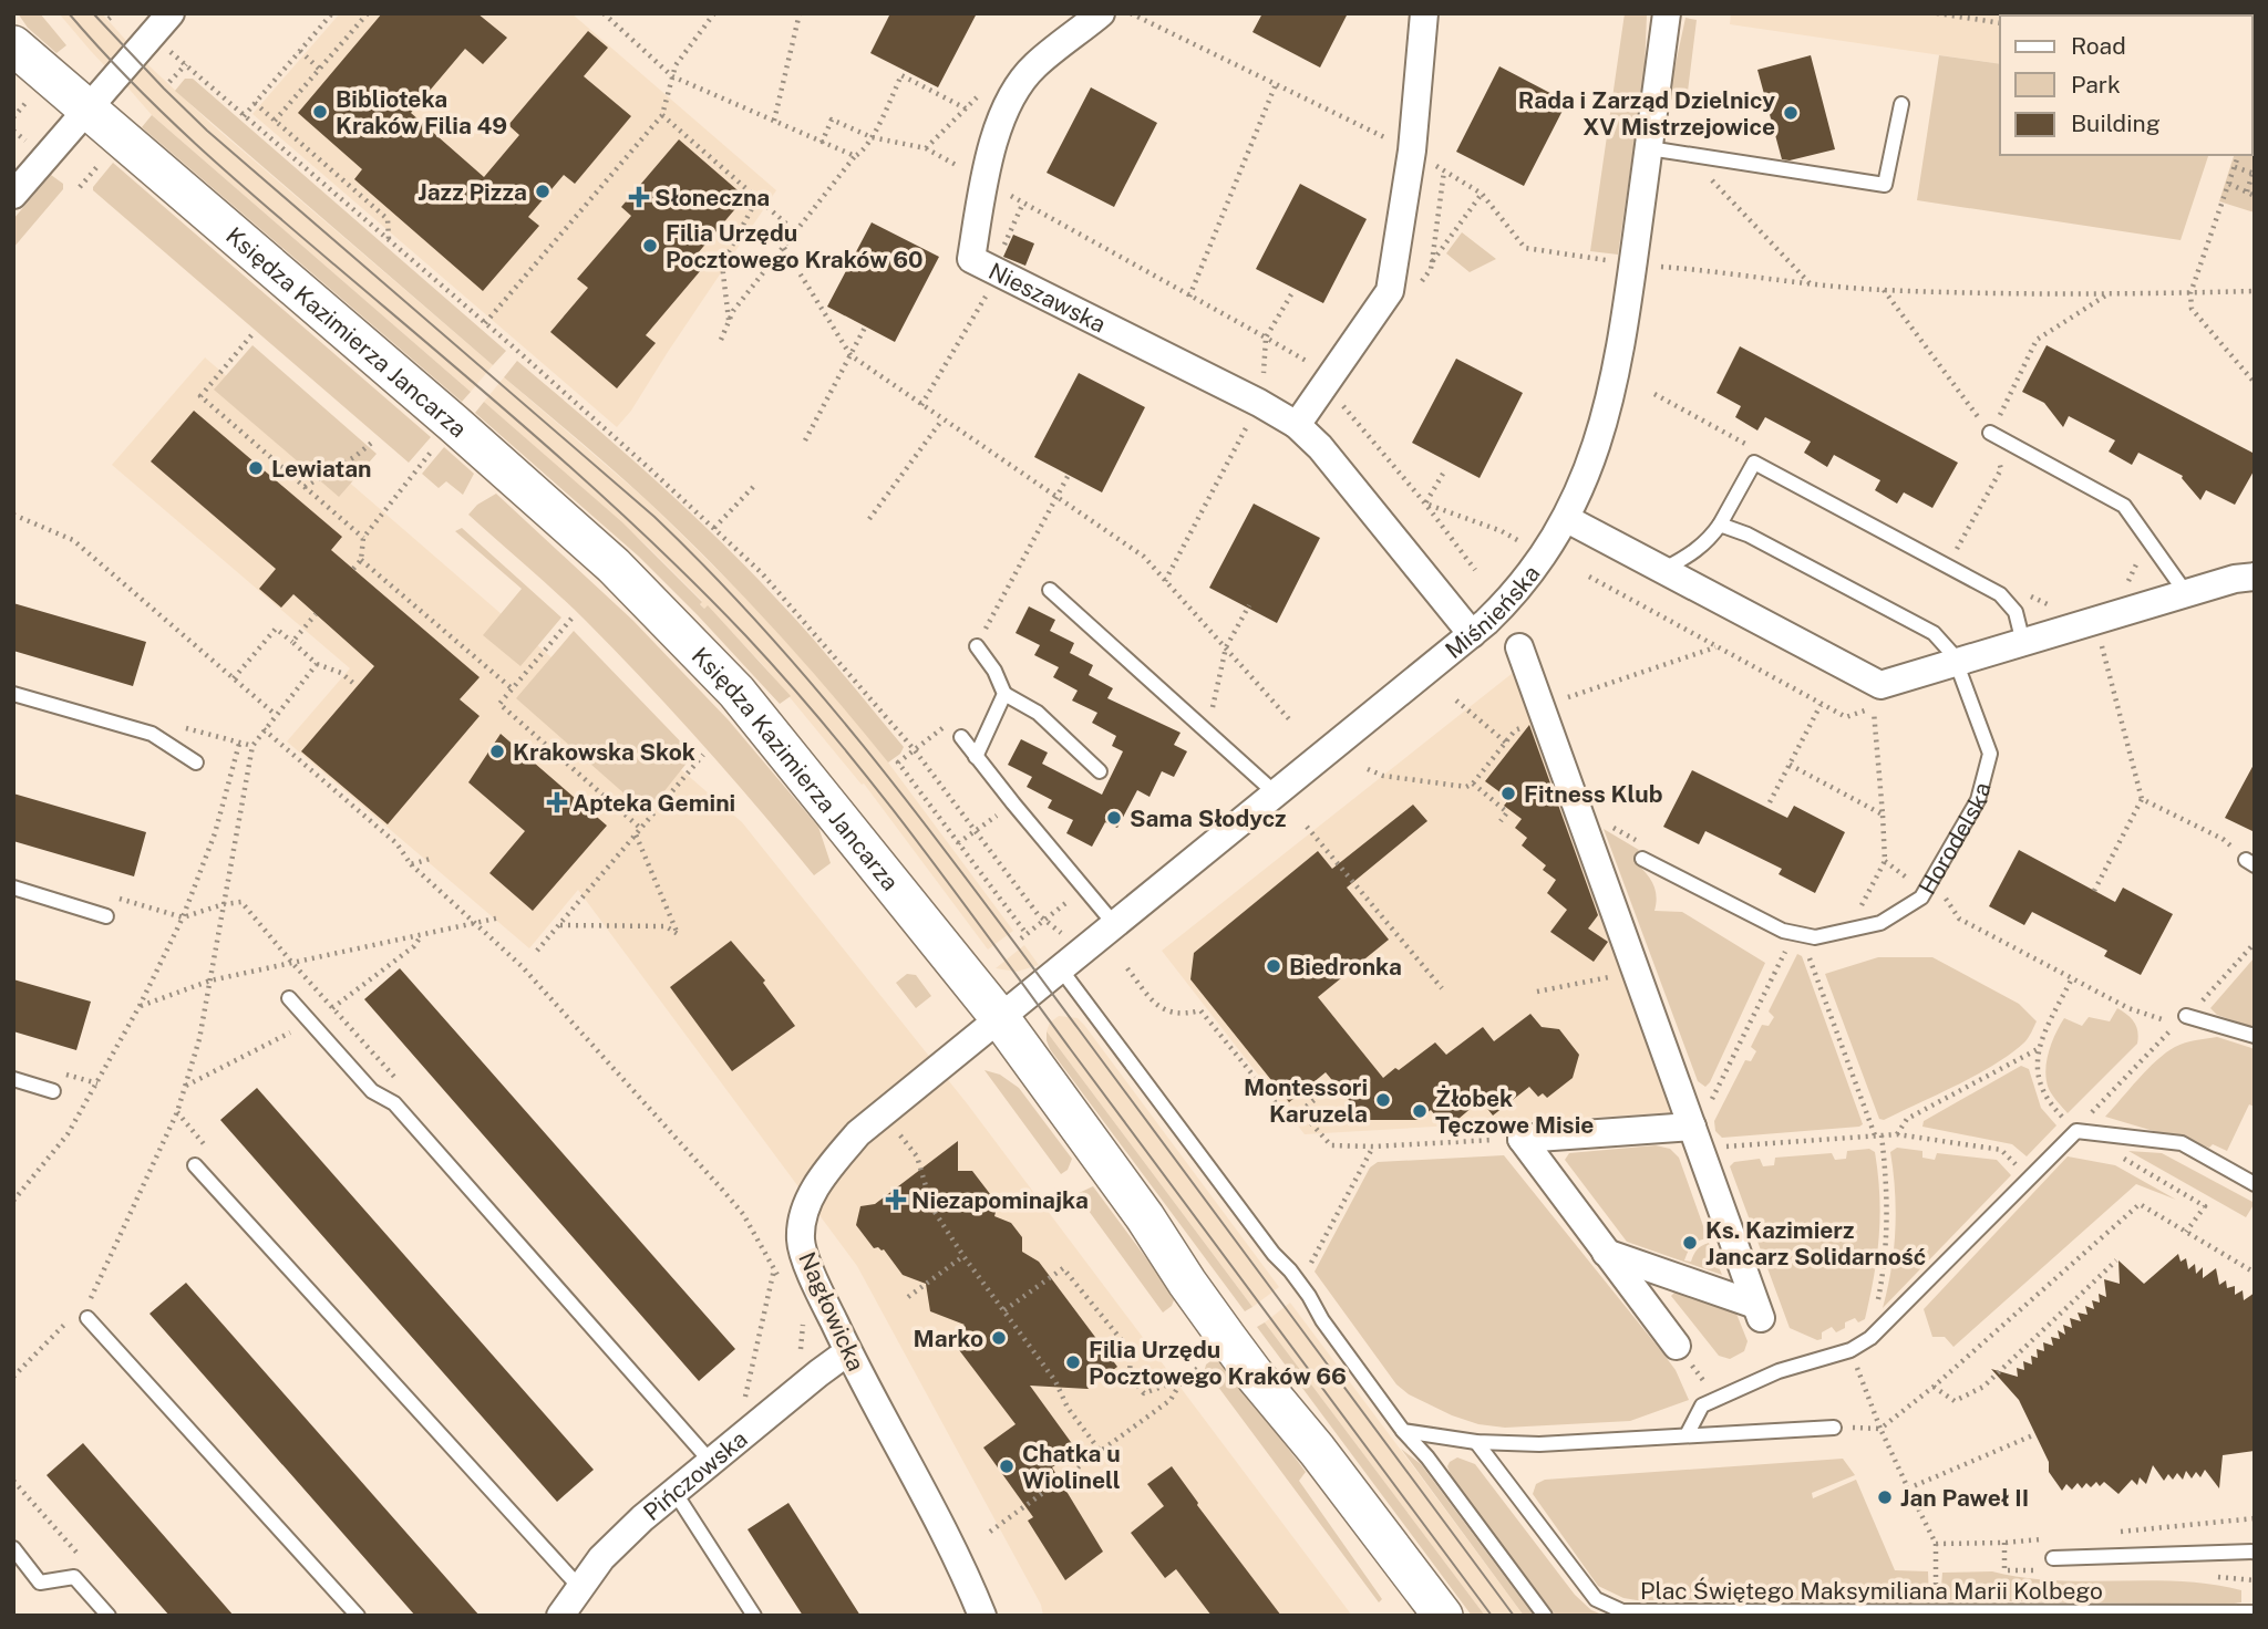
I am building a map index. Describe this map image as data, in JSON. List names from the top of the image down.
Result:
{
  "streets": {
    "street": [
      "Nieszawska",
      "Księdza Kazimierza Jancarza",
      "Miśnieńska",
      "Nagłowicka",
      "Pińczowska"
    ],
    "lane": ["Horodelska", "Plac Świętego Maksymiliana Marii Kolbego"]
  },
  "crossings": [
    ["Nieszawska", "Miśnieńska"],
    ["Księdza Kazimierza Jancarza", "Miśnieńska"],
    ["Księdza Kazimierza Jancarza", "Nagłowicka"],
    ["Miśnieńska", "Nagłowicka"],
    ["Nagłowicka", "Pińczowska"]
  ],
  "places": {
    "other": [
      "Biblioteka Kraków Filia 49",
      "Rada i Zarząd Dzielnicy XV Mistrzejowice",
      "Jazz Pizza",
      "Filia Urzędu Pocztowego Kraków 60",
      "Lewiatan",
      "Krakowska Skok",
      "Fitness Klub",
      "Sama Słodycz",
      "Biedronka",
      "Montessori Karuzela",
      "Żłobek Tęczowe Misie",
      "Ks. Kazimierz Jancarz Solidarność",
      "Marko",
      "Filia Urzędu Pocztowego Kraków 66",
      "Chatka u Wiolinell",
      "Jan Paweł II"
    ],
    "health": ["Słoneczna", "Apteka Gemini", "Niezapominajka"]
  },
  "legend": ["Road", "Park", "Building"]
}
